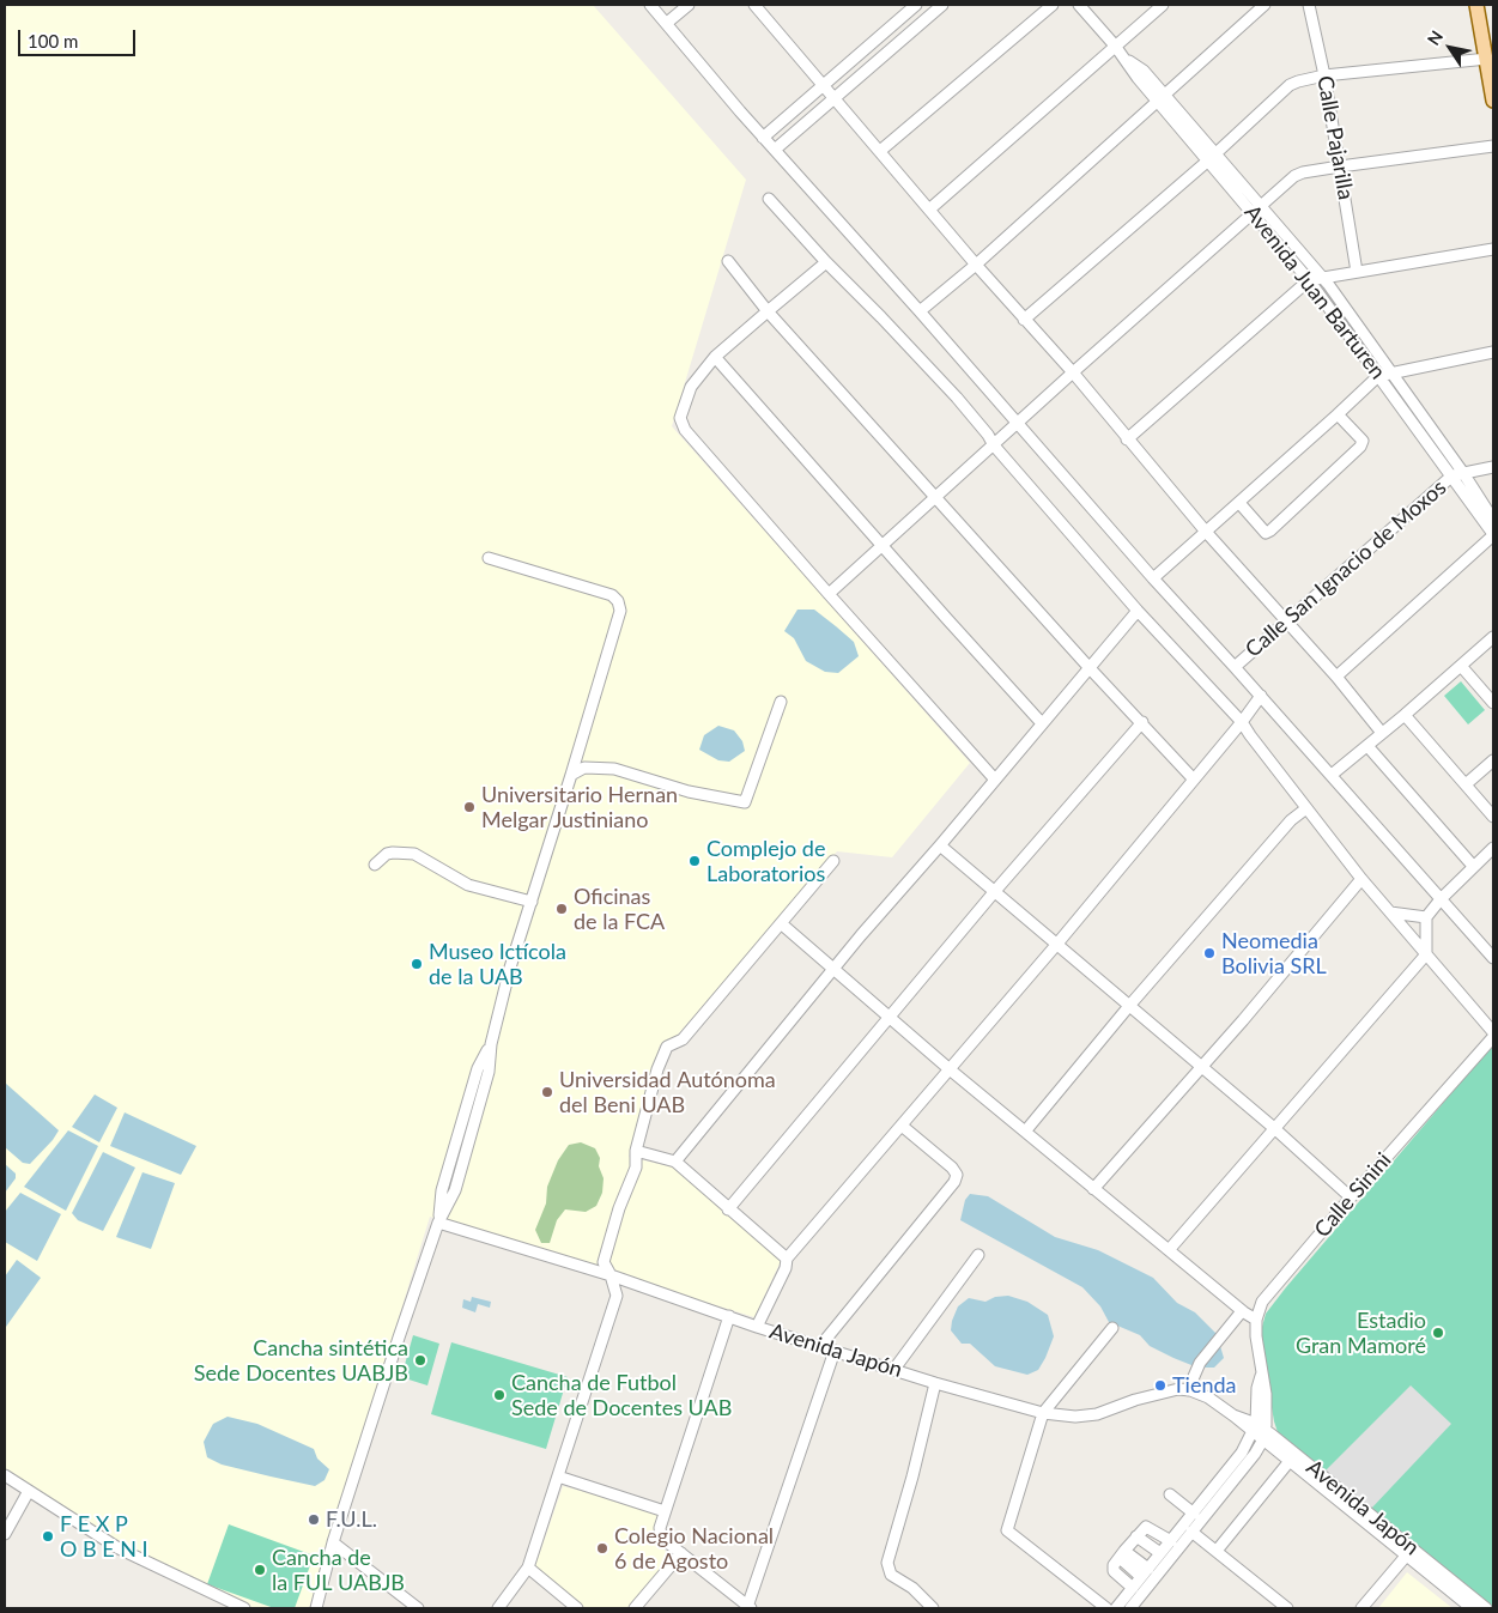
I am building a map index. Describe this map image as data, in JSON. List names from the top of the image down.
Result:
{
  "streets": {
    "street": [
      "Calle Pajarilla",
      "Avenida Juan Barturen",
      "Calle San Ignacio de Moxos",
      "Calle Sinini",
      "Avenida Japón"
    ]
  },
  "crossings": [
    ["Avenida Juan Barturen", "Calle San Ignacio de Moxos"],
    ["Calle Sinini", "Avenida Japón"]
  ],
  "places": [
    "Universitario Hernan Melgar Justiniano",
    "Complejo de Laboratorios",
    "Oficinas de la FCA",
    "Neomedia Bolivia SRL",
    "Museo Ictícola de la UAB",
    "Universidad Autónoma del Beni UAB",
    "Estadio Gran Mamoré",
    "Cancha sintética Sede Docentes UABJB",
    "Tienda",
    "Cancha de Futbol Sede de Docentes UAB",
    "F.U.L.",
    "F E X P O B E N I",
    "Colegio Nacional 6 de Agosto",
    "Cancha de la FUL UABJB"
  ],
  "scale_bar": "100 m",
  "north": "top left"
}
